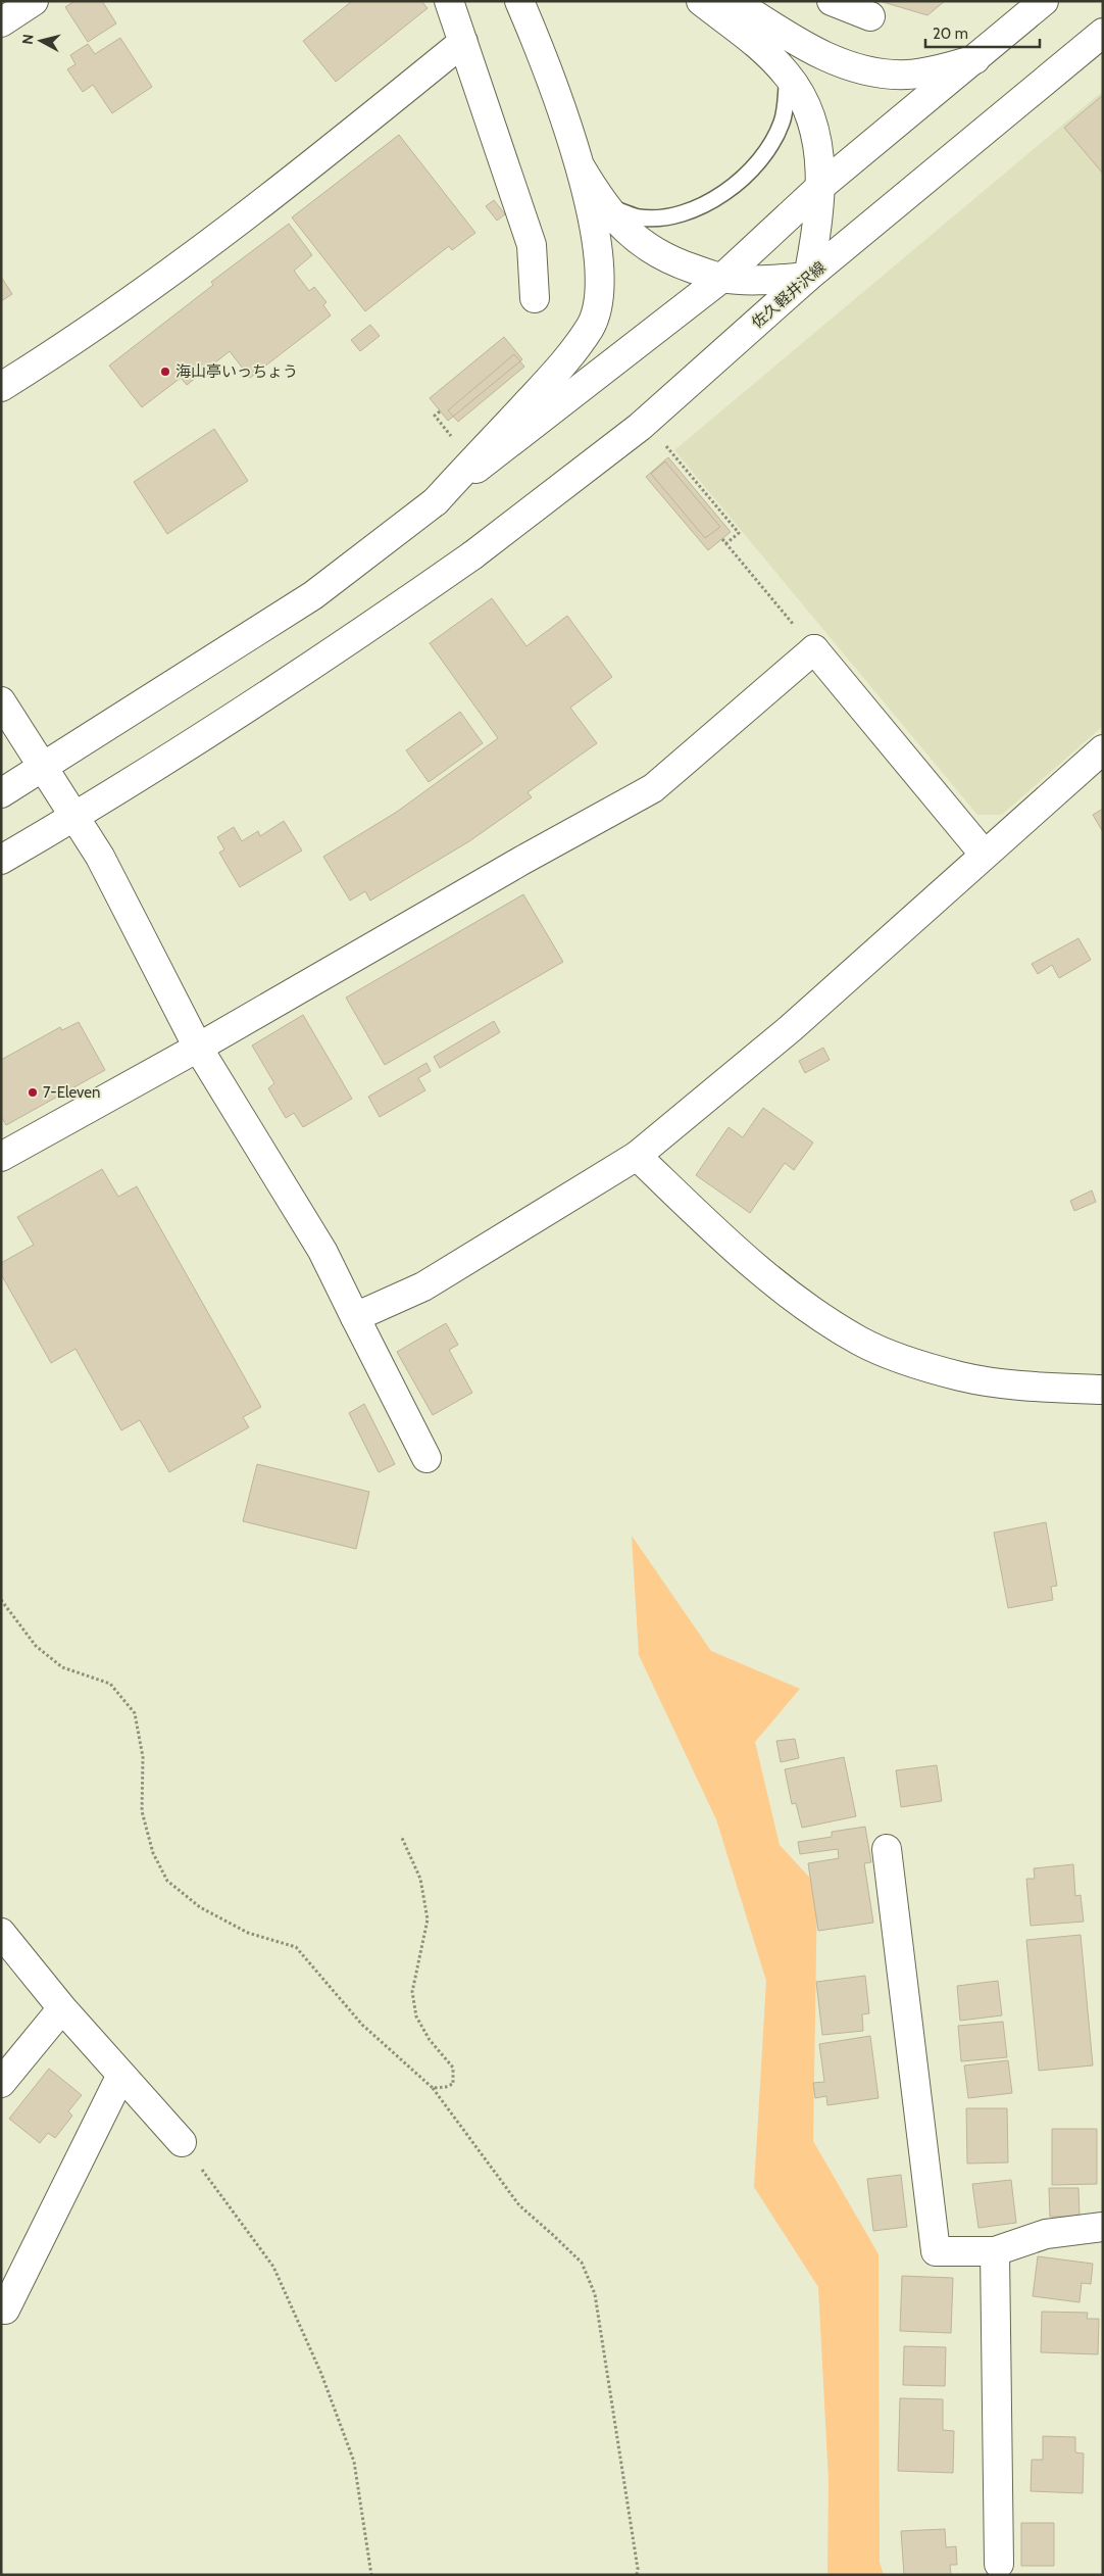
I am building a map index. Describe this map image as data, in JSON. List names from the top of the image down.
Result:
{
  "streets": {
    "main road": ["佐久軽井沢線"]
  },
  "places": ["海山亭いっちょう", "7-Eleven"],
  "scale_bar": "20 m",
  "north": "left"
}
